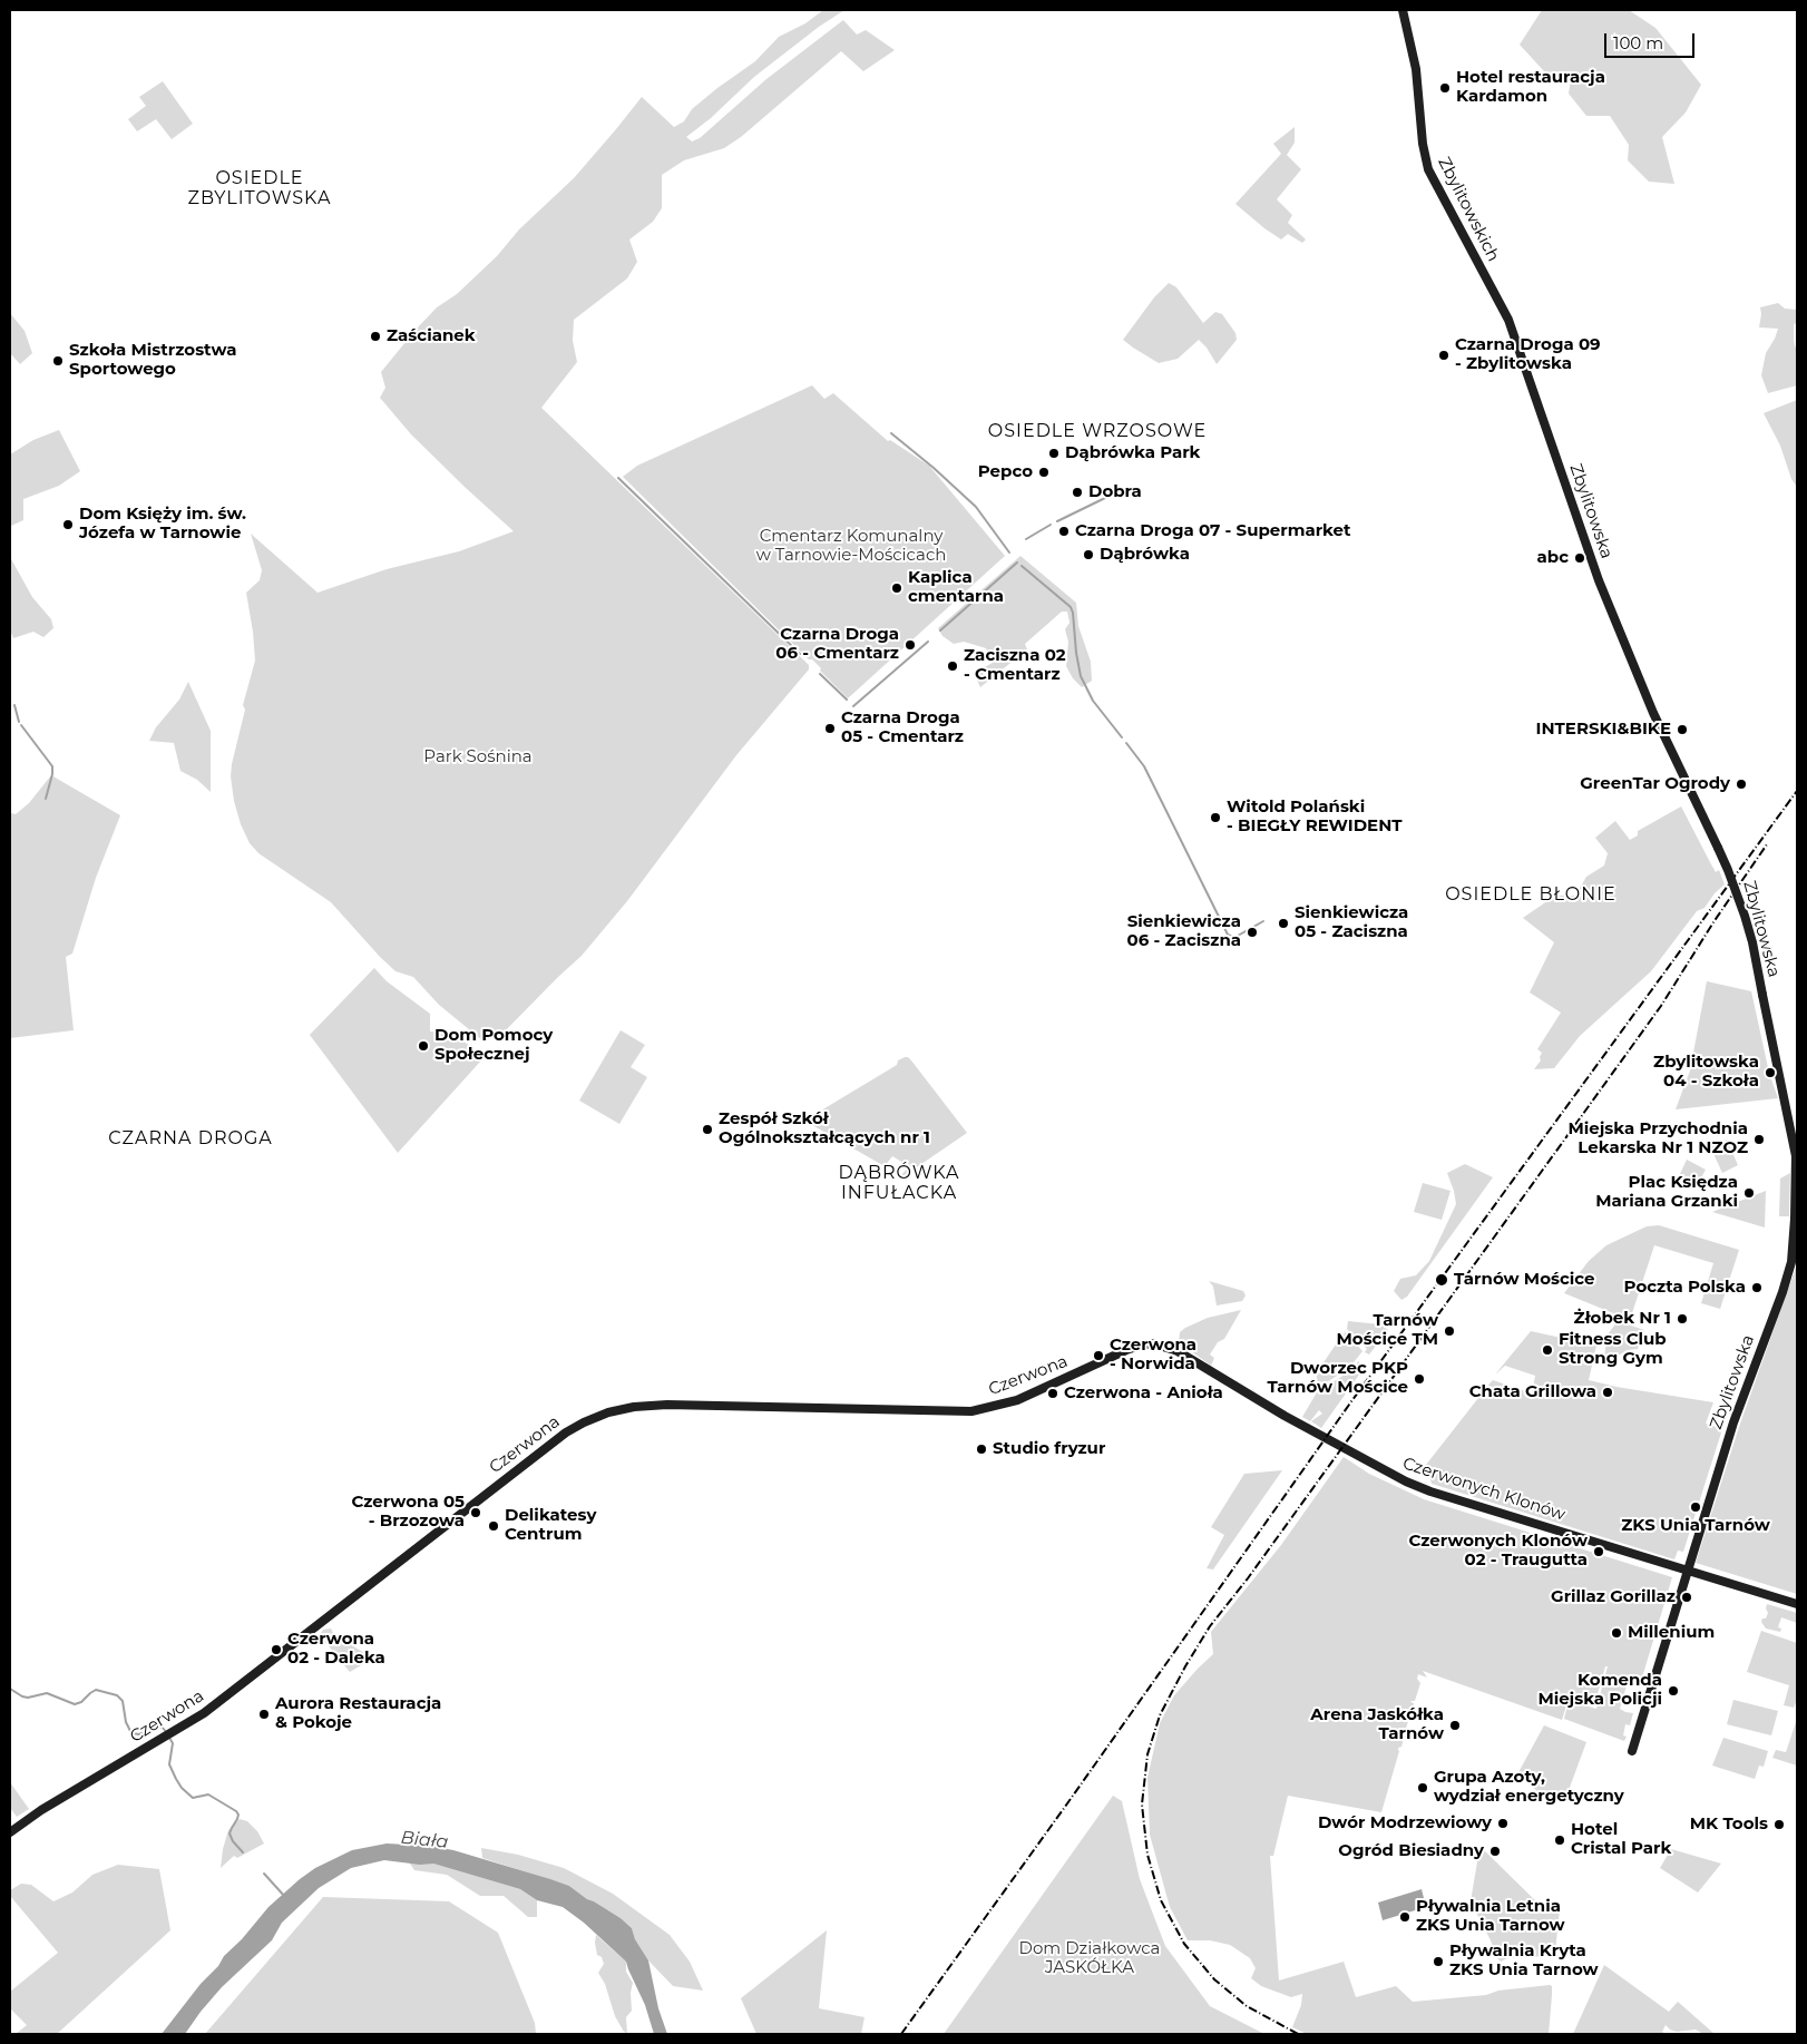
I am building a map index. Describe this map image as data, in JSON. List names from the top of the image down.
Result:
{
  "streets": {
    "main road": [
      "Zbylitowskich",
      "Zbylitowska",
      "Czerwona",
      "Czerwonych Klonów"
    ]
  },
  "crossings": [
    ["Zbylitowskich", "Zbylitowska"],
    ["Zbylitowska", "Czerwonych Klonów"],
    ["Czerwona", "Czerwonych Klonów"]
  ],
  "districts": [
    "OSIEDLE ZBYLITOWSKA",
    "OSIEDLE WRZOSOWE",
    "OSIEDLE BŁONIE",
    "CZARNA DROGA",
    "DĄBRÓWKA INFUŁACKA"
  ],
  "water": ["Biała"],
  "parks": ["Cmentarz Komunalny w Tarnowie-Mościcach", "Park Sośnina", "Dom Działkowca JASKÓŁKA"],
  "places": [
    "Hotel restauracja Kardamon",
    "Zaścianek",
    "Czarna Droga 09 - Zbylitowska",
    "Szkoła Mistrzostwa Sportowego",
    "Dąbrówka Park",
    "Pepco",
    "Dobra",
    "Dom Księży im. św. Józefa w Tarnowie",
    "Czarna Droga 07 - Supermarket",
    "Dąbrówka",
    "abc",
    "Kaplica cmentarna",
    "Czarna Droga 06 - Cmentarz",
    "Zaciszna 02 - Cmentarz",
    "Czarna Droga 05 - Cmentarz",
    "INTERSKI&BIKE",
    "GreenTar Ogrody",
    "Witold Polański - BIEGŁY REWIDENT",
    "Sienkiewicza 05 - Zaciszna",
    "Sienkiewicza 06 - Zaciszna",
    "Dom Pomocy Społecznej",
    "Zbylitowska 04 - Szkoła",
    "Zespół Szkół Ogólnokształcących nr 1",
    "Miejska Przychodnia Lekarska Nr 1 NZOZ",
    "Plac Księdza Mariana Grzanki",
    "Tarnów Mościce",
    "Poczta Polska",
    "Żłobek Nr 1",
    "Tarnów Mościce TM",
    "Fitness Club Strong Gym",
    "Czerwona - Norwida",
    "Dworzec PKP Tarnów Mościce",
    "Chata Grillowa",
    "Czerwona - Anioła",
    "Studio fryzur",
    "ZKS Unia Tarnów",
    "Czerwona 05 - Brzozowa",
    "Delikatesy Centrum",
    "Czerwonych Klonów 02 - Traugutta",
    "Grillaz Gorillaz",
    "Millenium",
    "Czerwona 02 - Daleka",
    "Komenda Miejska Policji",
    "Aurora Restauracja & Pokoje",
    "Arena Jaskółka Tarnów",
    "Grupa Azoty, wydział energetyczny",
    "Dwór Modrzewiowy",
    "MK Tools",
    "Hotel Cristal Park",
    "Ogród Biesiadny",
    "Pływalnia Letnia ZKS Unia Tarnow",
    "Pływalnia Kryta ZKS Unia Tarnow"
  ],
  "scale_bar": "100 m"
}
